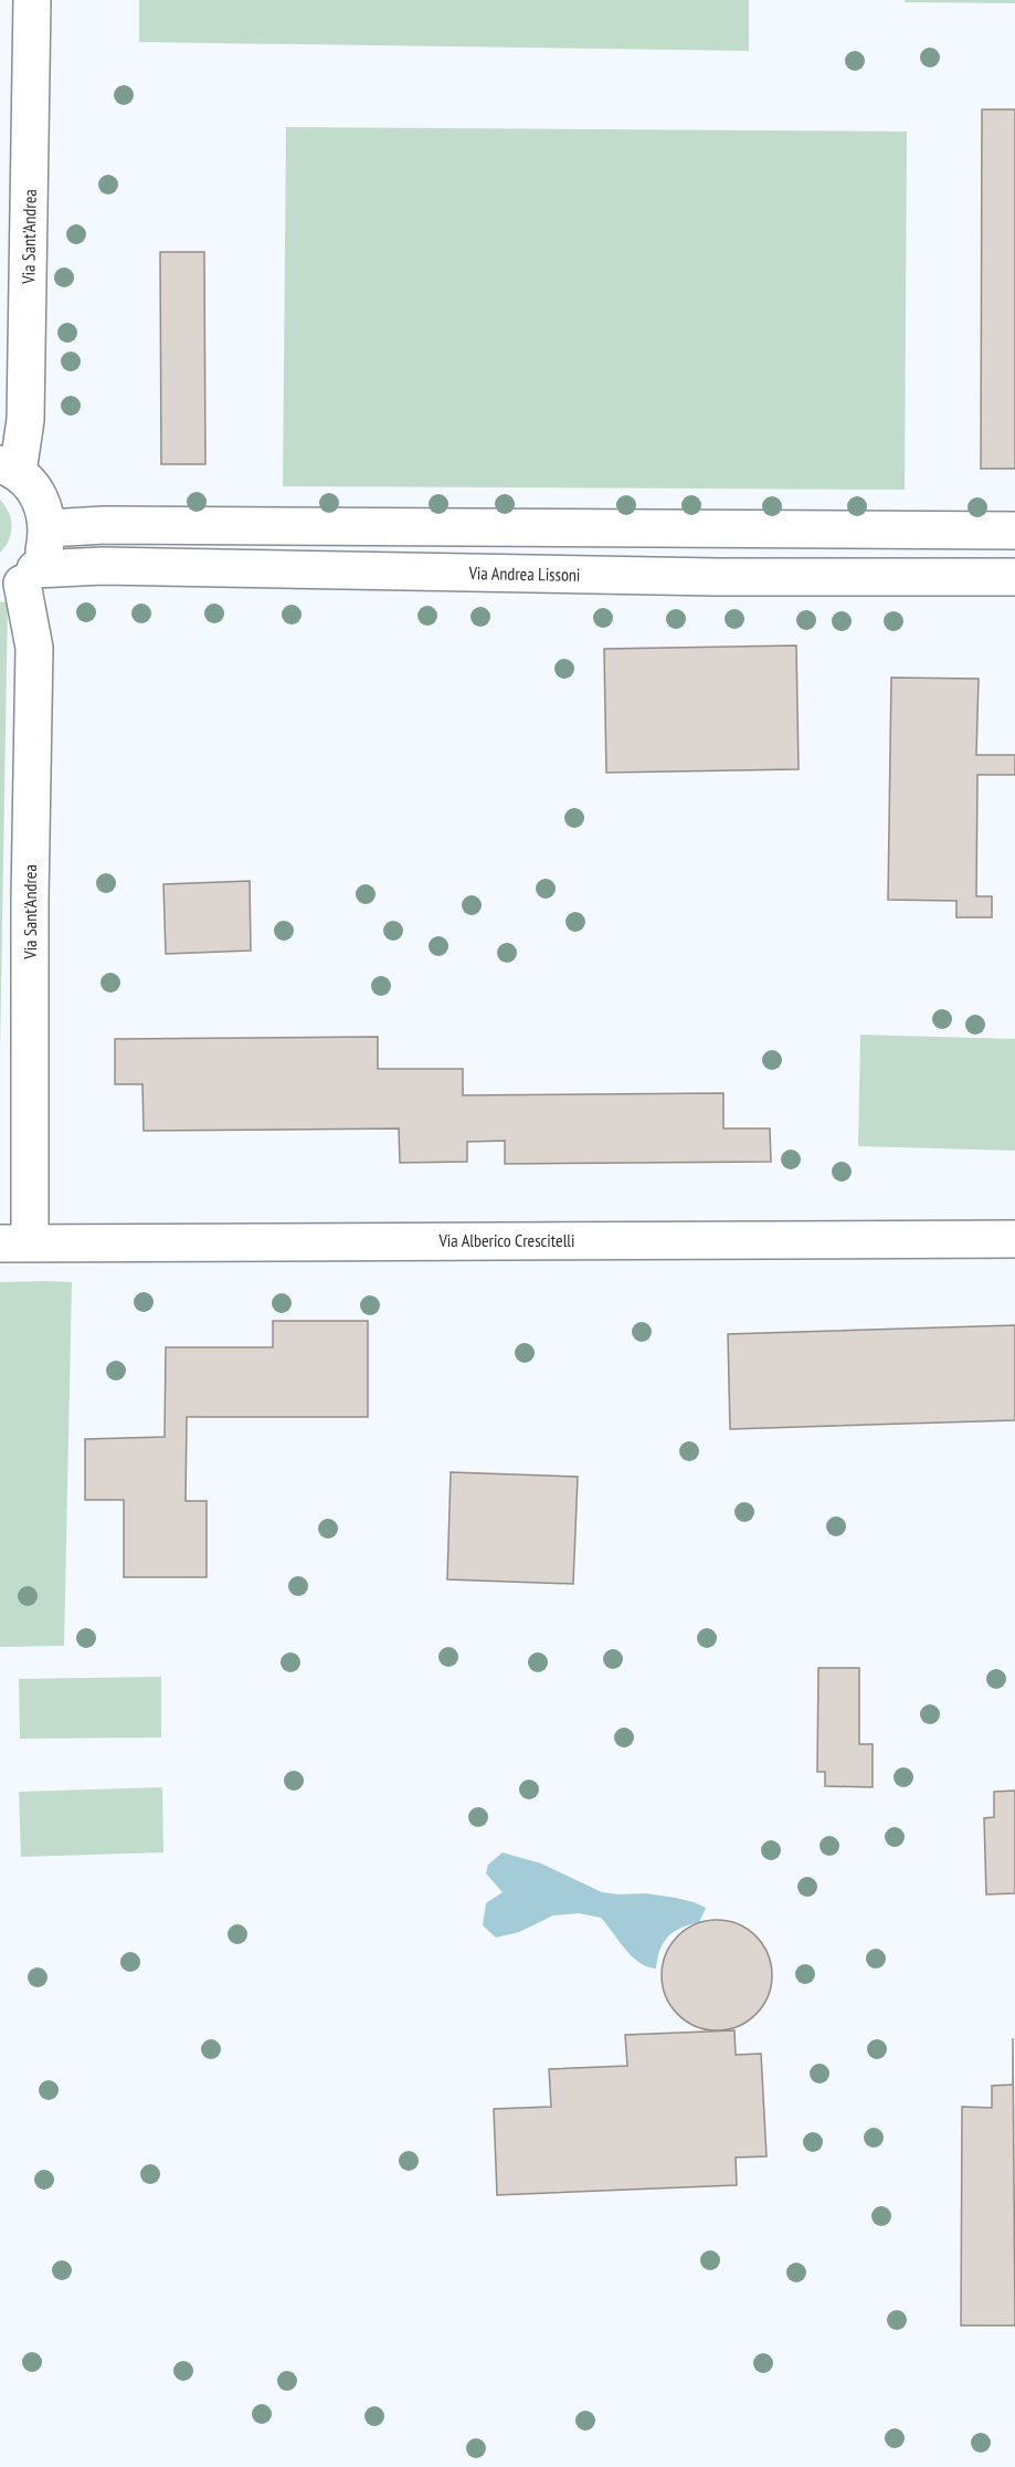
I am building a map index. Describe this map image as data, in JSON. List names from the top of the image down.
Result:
{
  "streets": {
    "street": ["Via Sant'Andrea", "Via Andrea Lissoni", "Via Alberico Crescitelli"]
  },
  "crossings": [
    ["Via Sant'Andrea", "Via Andrea Lissoni"],
    ["Via Sant'Andrea", "Via Alberico Crescitelli"]
  ]
}
